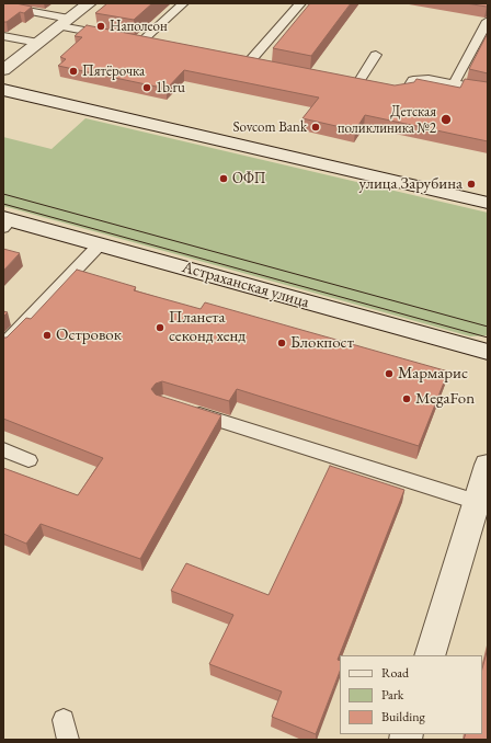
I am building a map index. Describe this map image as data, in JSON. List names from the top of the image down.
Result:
{
  "streets": {
    "main road": ["Астраханская улица"]
  },
  "places": [
    "Наполеон",
    "Пятёрочка",
    "1b.ru",
    "Детская поликлиника №2",
    "Sovcom Bank",
    "ОФП",
    "улица Зарубина",
    "Планета секонд хенд",
    "Островок",
    "Блокпост",
    "Мармарис",
    "MegaFon"
  ],
  "legend": ["Road", "Park", "Building"]
}
